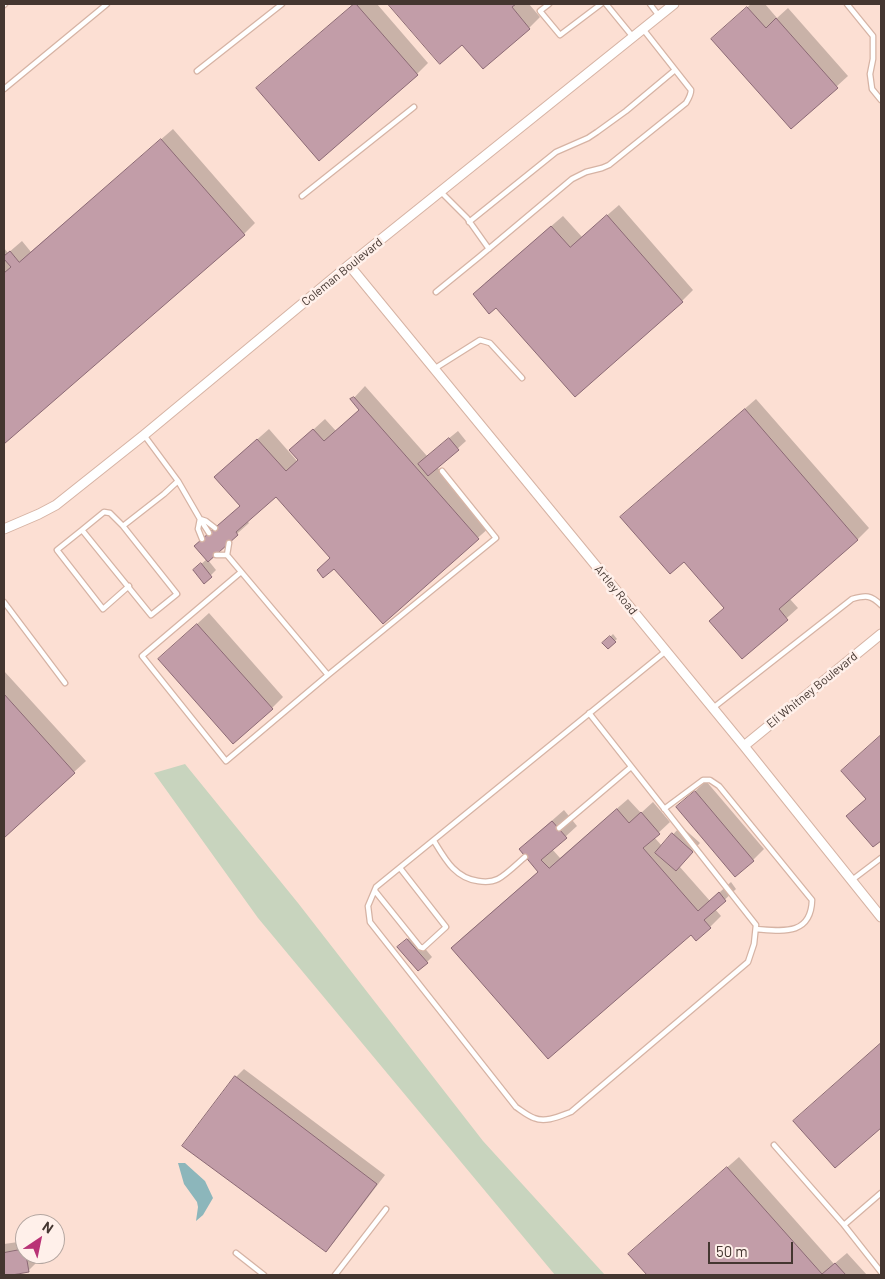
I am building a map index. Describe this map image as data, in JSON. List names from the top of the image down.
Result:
{
  "streets": {
    "street": ["Coleman Boulevard", "Artley Road", "Eli Whitney Boulevard"]
  },
  "crossings": [
    ["Coleman Boulevard", "Artley Road"],
    ["Artley Road", "Eli Whitney Boulevard"]
  ],
  "scale_bar": "50 m",
  "north": "top right"
}
